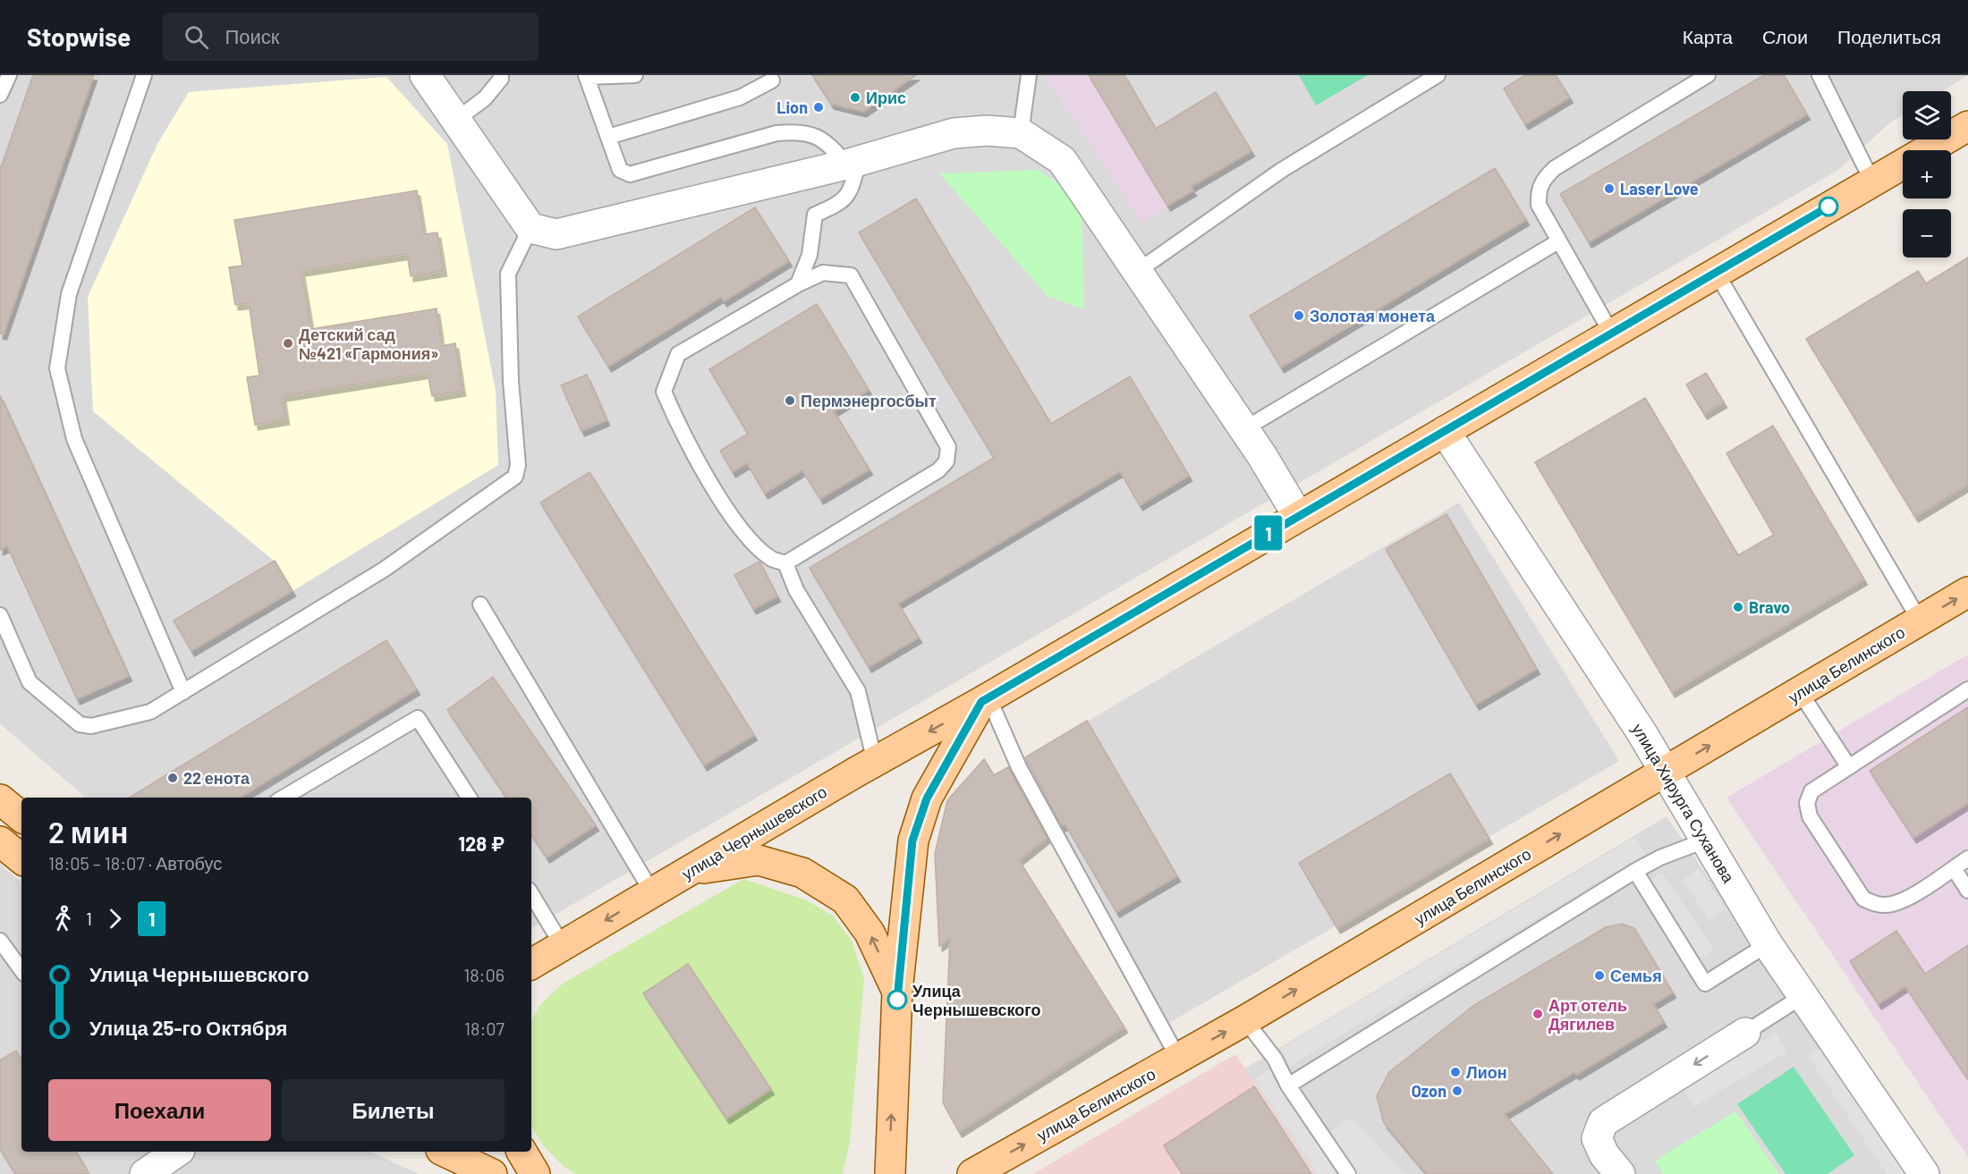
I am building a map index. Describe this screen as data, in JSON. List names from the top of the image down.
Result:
{
  "streets": {
    "main road": ["улица Белинского", "улица Чернышевского"],
    "street": ["улица Хирурга Суханова"]
  },
  "crossings": [
    ["улица Белинского", "улица Хирурга Суханова"],
    ["улица Хирурга Суханова", "улица Чернышевского"]
  ],
  "one_way": ["улица Белинского"],
  "places": [
    "Ирис",
    "Lion",
    "Laser Love",
    "Золотая монета",
    "Детский сад №421 «Гармония»",
    "Пермэнергосбыт",
    "Bravo",
    "22 енота",
    "Семья",
    "Улица Чернышевского",
    "Арт отель Дягилев",
    "Лион",
    "Ozon"
  ],
  "lines": ["bus line 1"],
  "page": {
    "header": "Stopwise",
    "search": "Поиск",
    "nav": ["Карта", "Слои", "Поделиться"],
    "on_map": "1",
    "map_buttons": ["+", "−"],
    "heading": ["2 мин", "18:05 – 18:07 · Автобус", "128 ₽"],
    "legs": ["1", "1"],
    "list": [
      {
        "name": "Улица Чернышевского",
        "value": "18:06"
      },
      {
        "name": "Улица 25-го Октября",
        "value": "18:07"
      }
    ],
    "buttons": ["Поехали", "Билеты"]
  }
}
